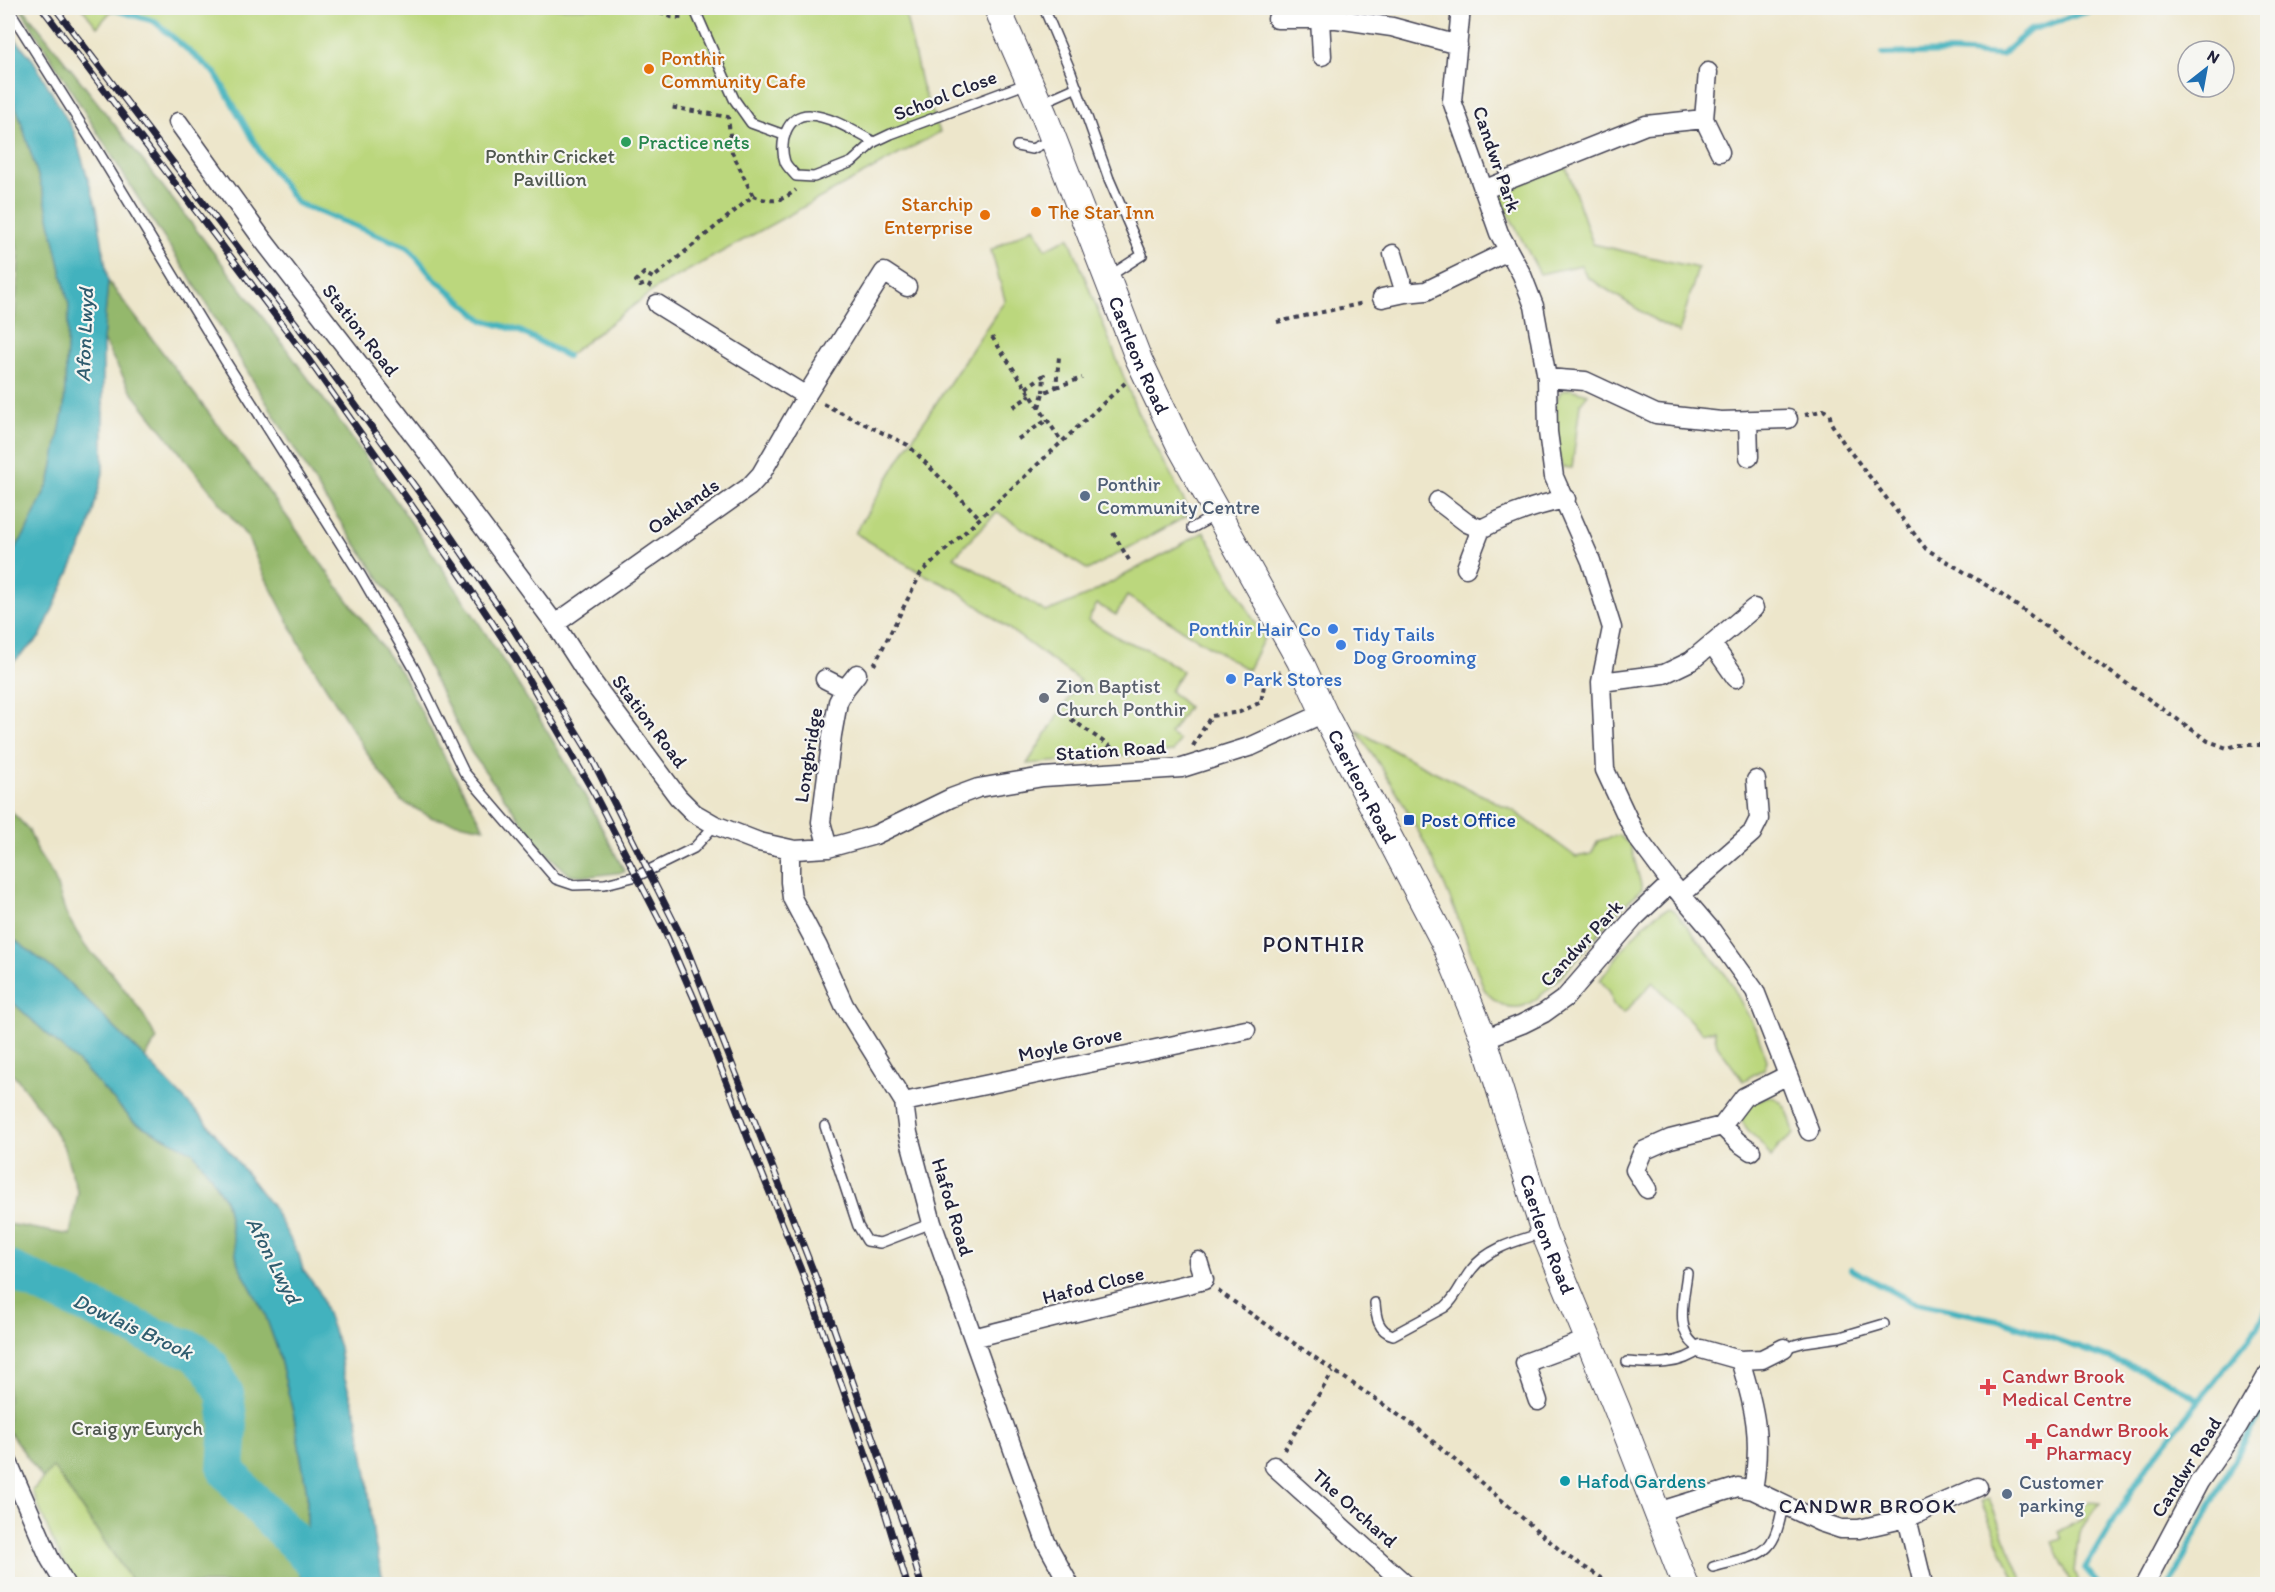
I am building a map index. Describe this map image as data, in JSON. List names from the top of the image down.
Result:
{
  "streets": {
    "main road": ["Caerleon Road"],
    "street": [
      "Candwr Park",
      "Station Road",
      "Oaklands",
      "Longbridge",
      "Moyle Grove",
      "Hafod Road",
      "Hafod Close",
      "Candwr Road",
      "The Orchard"
    ],
    "lane": ["School Close"]
  },
  "crossings": [
    ["School Close", "Caerleon Road"],
    ["Candwr Park", "Caerleon Road"],
    ["Station Road", "Caerleon Road"],
    ["Station Road", "Oaklands"],
    ["Station Road", "Longbridge"],
    ["Station Road", "Hafod Road"],
    ["Moyle Grove", "Hafod Road"],
    ["Hafod Road", "Hafod Close"]
  ],
  "districts": ["PONTHIR", "CANDWR BROOK"],
  "water": ["Afon Lwyd", "Dowlais Brook"],
  "parks": ["Ponthir Cricket Pavillion", "Craig yr Eurych"],
  "places": {
    "other": [
      "Ponthir Community Cafe",
      "Practice nets",
      "The Star Inn",
      "Starchip Enterprise",
      "Ponthir Community Centre",
      "Ponthir Hair Co",
      "Tidy Tails Dog Grooming",
      "Park Stores",
      "Zion Baptist Church Ponthir",
      "Hafod Gardens",
      "Customer parking"
    ],
    "transit": ["Post Office"],
    "health": ["Candwr Brook Medical Centre", "Candwr Brook Pharmacy"]
  },
  "north": "top right"
}
